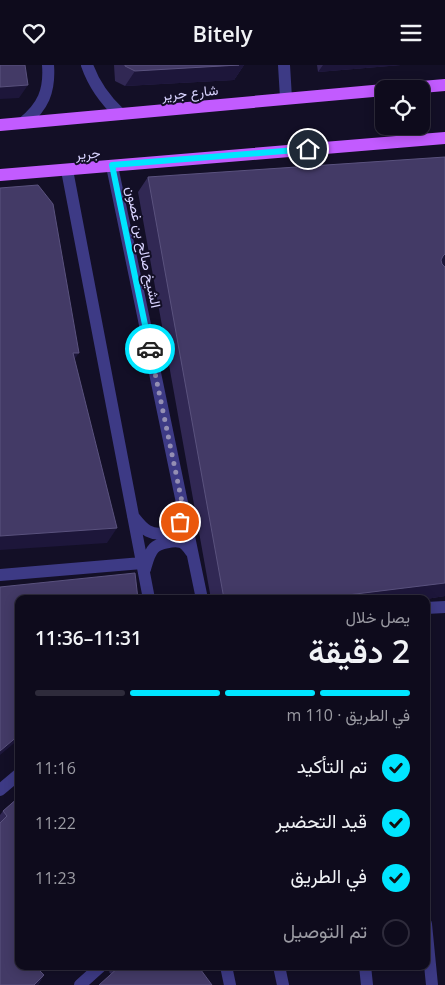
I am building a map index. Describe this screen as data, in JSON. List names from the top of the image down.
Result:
{
  "streets": {
    "main road": ["شارع جرير", "جرير"],
    "street": ["الشيخ صالح بن غصون"]
  },
  "crossings": [
    ["جرير", "الشيخ صالح بن غصون"]
  ],
  "page": {
    "header": "Bitely",
    "heading": ["2 دقيقة", "يصل خلال", "11:31–11:36"],
    "bar": "في الطريق · 110 m",
    "list": [
      ["تم التأكيد", "11:16"],
      ["قيد التحضير", "11:22"],
      ["في الطريق", "11:23"],
      "تم التوصيل"
    ]
  }
}
